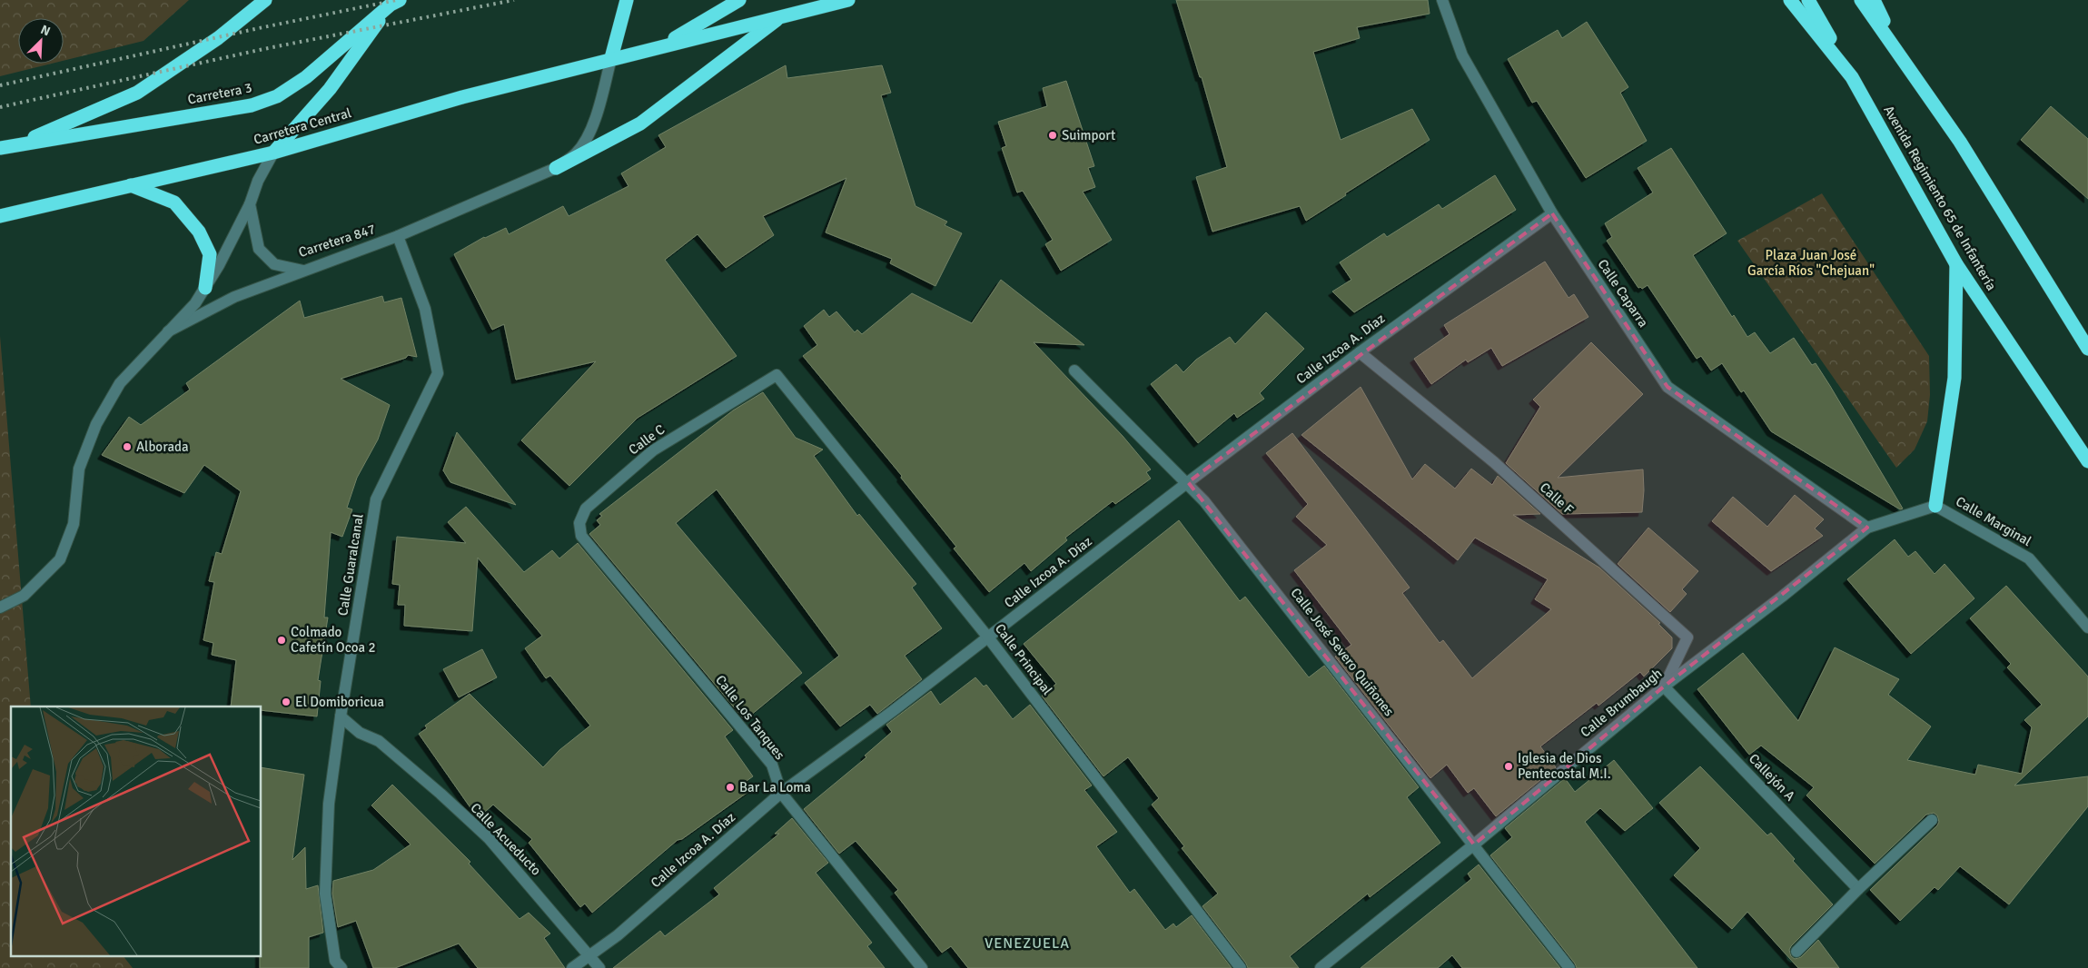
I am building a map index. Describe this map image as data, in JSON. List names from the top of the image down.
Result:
{
  "streets": {
    "highway": ["Carretera 3", "Carretera Central", "Avenida Regimiento 65 de Infantería"],
    "street": [
      "Carretera 847",
      "Calle Caparra",
      "Calle Izcoa A. Díaz",
      "Calle C",
      "Calle F",
      "Calle Marginal",
      "Calle Guaralcanal",
      "Calle José Severo Quiñones",
      "Calle Principal",
      "Calle Brumbaugh",
      "Calle Los Tanques",
      "Callejón A",
      "Calle Acueducto"
    ]
  },
  "crossings": [
    ["Carretera Central", "Carretera 847"],
    ["Carretera 847", "Calle Guaralcanal"],
    ["Calle Caparra", "Calle Izcoa A. Díaz"],
    ["Calle Caparra", "Calle Brumbaugh"],
    ["Calle Izcoa A. Díaz", "Calle F"],
    ["Calle Izcoa A. Díaz", "Calle José Severo Quiñones"],
    ["Calle Izcoa A. Díaz", "Calle Principal"],
    ["Calle Izcoa A. Díaz", "Calle Los Tanques"],
    ["Calle Izcoa A. Díaz", "Calle Acueducto"],
    ["Calle C", "Calle Principal"],
    ["Calle C", "Calle Los Tanques"],
    ["Calle F", "Calle Brumbaugh"],
    ["Calle F", "Callejón A"],
    ["Calle Marginal", "Calle Brumbaugh"],
    ["Calle Guaralcanal", "Calle Acueducto"],
    ["Calle José Severo Quiñones", "Calle Brumbaugh"],
    ["Calle Brumbaugh", "Callejón A"]
  ],
  "districts": ["VENEZUELA"],
  "parks": ["Plaza Juan José García Ríos \"Chejuan\""],
  "places": [
    "Suimport",
    "Alborada",
    "Colmado Cafetín Ocoa 2",
    "El Domiboricua",
    "Iglesia de Dios Pentecostal M.I.",
    "Bar La Loma"
  ],
  "north": "top right"
}
